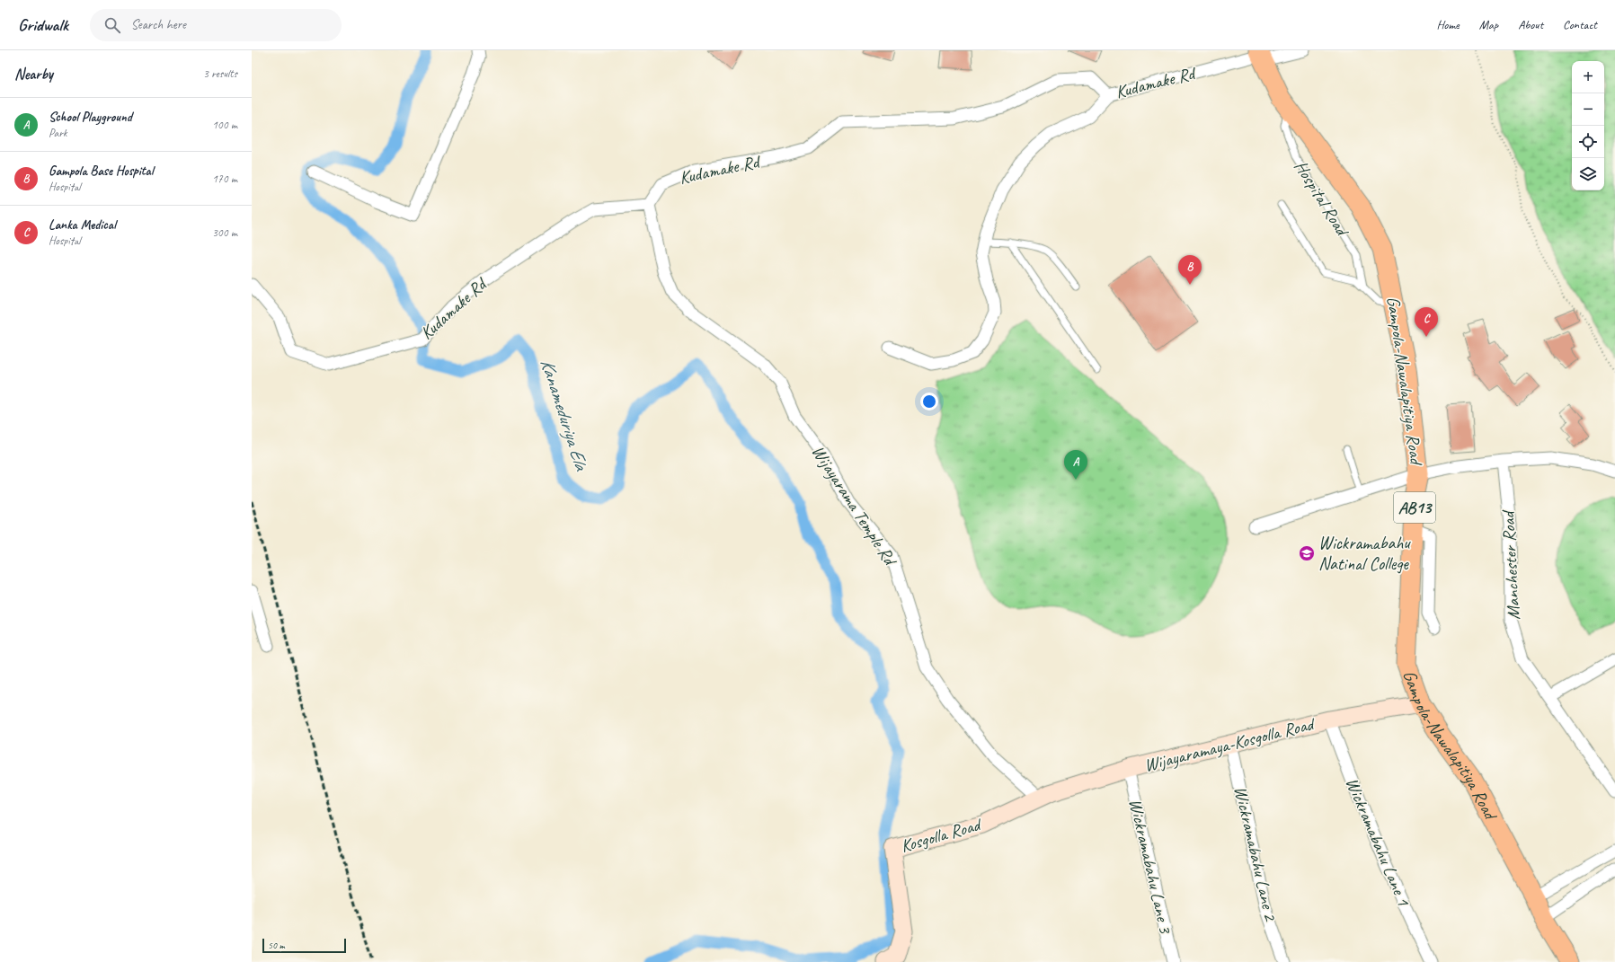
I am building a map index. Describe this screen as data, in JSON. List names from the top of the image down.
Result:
{
  "streets": {
    "main road": ["Gampola-Nawalapitiya Road", "AB13"],
    "street": [
      "Kudamake Rd",
      "Wijayarama Temple Rd",
      "Manchester Road",
      "Wijayaramaya-Kosgolla Road",
      "Kosgolla Road",
      "Wickramabahu Lane 1",
      "Wickramabahu Lane 2",
      "Wickramabahu Lane 3"
    ],
    "lane": ["Hospital Road"]
  },
  "crossings": [
    ["Kudamake Rd", "Gampola-Nawalapitiya Road"],
    ["Kudamake Rd", "Wijayarama Temple Rd"],
    ["Hospital Road", "Gampola-Nawalapitiya Road"],
    ["Gampola-Nawalapitiya Road", "Wijayaramaya-Kosgolla Road"],
    ["Wijayarama Temple Rd", "Wijayaramaya-Kosgolla Road"],
    ["Wijayarama Temple Rd", "Kosgolla Road"],
    ["Wijayaramaya-Kosgolla Road", "Kosgolla Road"],
    ["Wijayaramaya-Kosgolla Road", "Wickramabahu Lane 1"],
    ["Wijayaramaya-Kosgolla Road", "Wickramabahu Lane 2"],
    ["Wijayaramaya-Kosgolla Road", "Wickramabahu Lane 3"]
  ],
  "water": ["Kanameduriya Ela"],
  "places": {
    "school or university": ["Wickramabahu Natinal College"]
  },
  "scale_bar": "50 m",
  "page": {
    "header": "Gridwalk",
    "search": "Search here",
    "nav": [
      "Home",
      "Map",
      "About",
      "Contact"
    ],
    "heading": ["Nearby", "3 results"],
    "map_buttons": ["+", "−"],
    "list": [
      {
        "mark": "A",
        "name": "School Playground",
        "note": "Park",
        "value": "100 m"
      },
      {
        "mark": "B",
        "name": "Gampola Base Hospital",
        "note": "Hospital",
        "value": "170 m"
      },
      {
        "mark": "C",
        "name": "Lanka Medical",
        "note": "Hospital",
        "value": "300 m"
      }
    ],
    "pins": ["B", "C", "A"],
    "scale": "50 m"
  }
}
